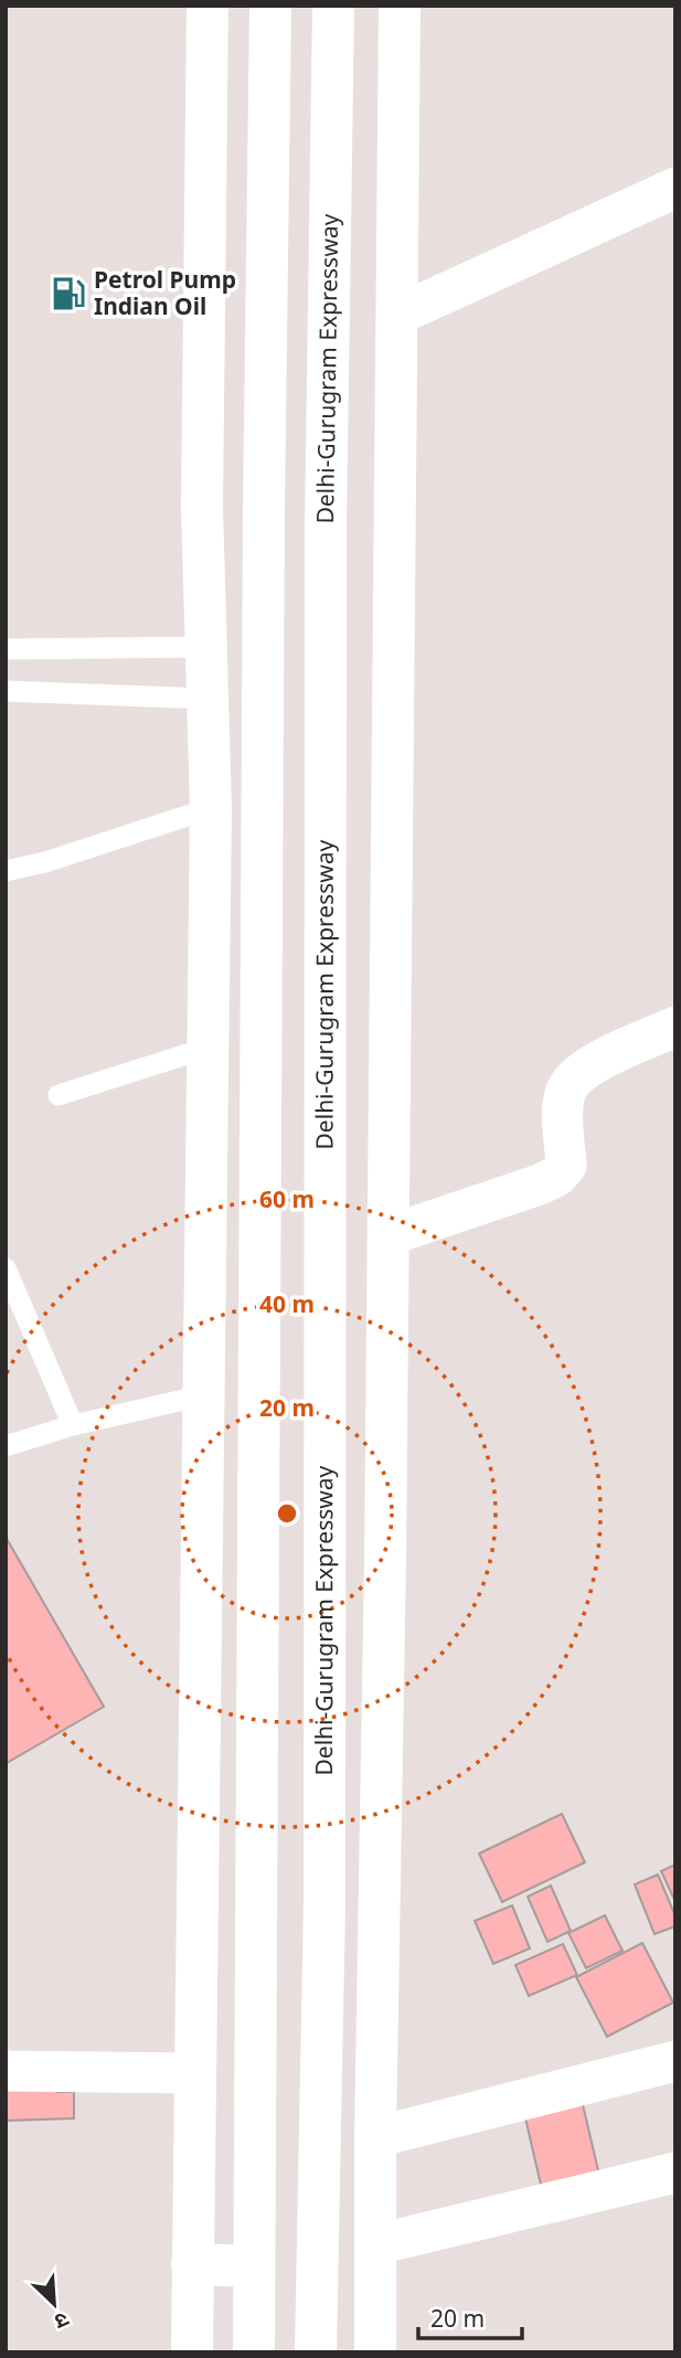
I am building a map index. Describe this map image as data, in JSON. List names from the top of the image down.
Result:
{
  "streets": {
    "main road": ["Delhi-Gurugram Expressway"]
  },
  "places": {
    "fuel station": ["Petrol Pump Indian Oil"]
  },
  "scale_bar": "20 m",
  "north": "bottom right",
  "rings": ["60 m", "40 m", "20 m"]
}
